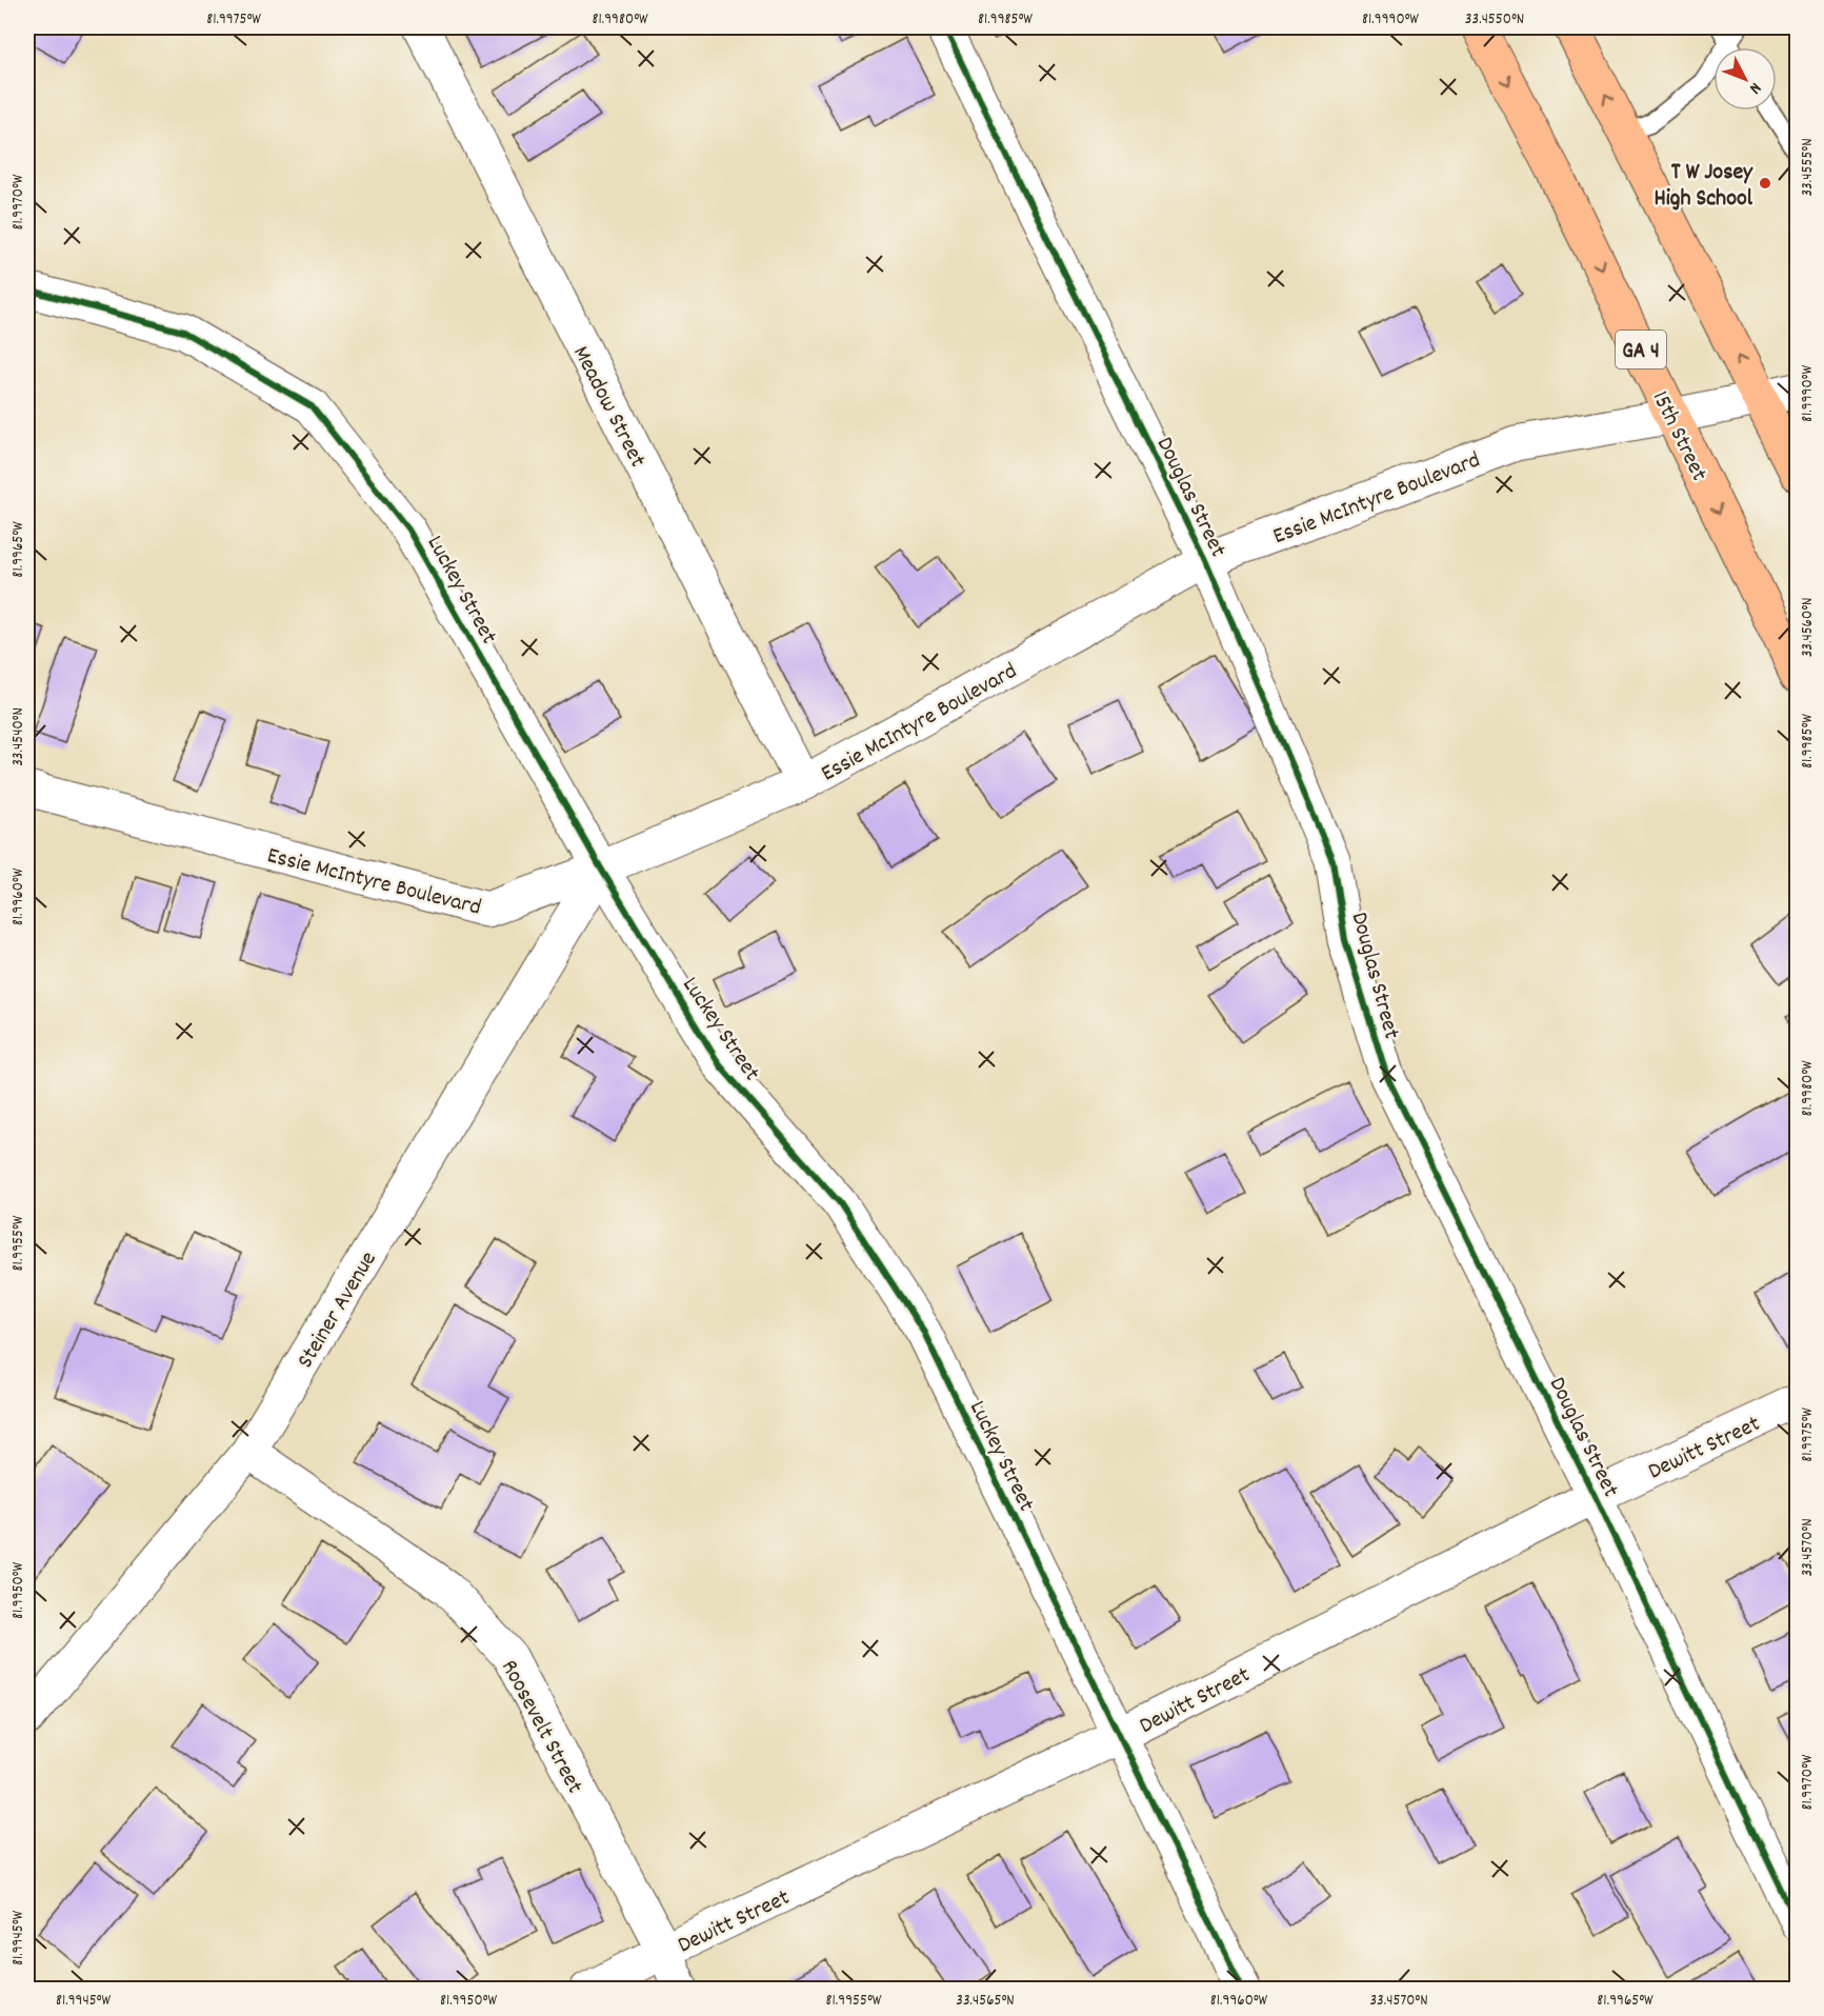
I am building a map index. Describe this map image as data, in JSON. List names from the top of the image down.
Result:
{
  "streets": {
    "main road": ["GA 4", "15th Street"],
    "street": [
      "Meadow Street",
      "Douglas Street",
      "Essie McIntyre Boulevard",
      "Luckey Street",
      "Steiner Avenue",
      "Dewitt Street",
      "Roosevelt Street"
    ]
  },
  "crossings": [
    ["Meadow Street", "Essie McIntyre Boulevard"],
    ["15th Street", "Essie McIntyre Boulevard"],
    ["Douglas Street", "Essie McIntyre Boulevard"],
    ["Douglas Street", "Dewitt Street"],
    ["Essie McIntyre Boulevard", "Luckey Street"],
    ["Essie McIntyre Boulevard", "Steiner Avenue"],
    ["Luckey Street", "Steiner Avenue"],
    ["Luckey Street", "Dewitt Street"],
    ["Steiner Avenue", "Roosevelt Street"],
    ["Dewitt Street", "Roosevelt Street"]
  ],
  "places": ["T W Josey High School"],
  "north": "bottom right",
  "coordinates": [
    "81.9975°W",
    "81.9980°W",
    "81.9985°W",
    "81.9990°W",
    "33.4550°N",
    "33.4555°N",
    "81.9970°W",
    "81.9965°W",
    "33.4560°N",
    "33.4540°N",
    "81.9960°W",
    "81.9955°W",
    "33.4570°N",
    "81.9950°W",
    "81.9945°W",
    "33.4565°N"
  ]
}
